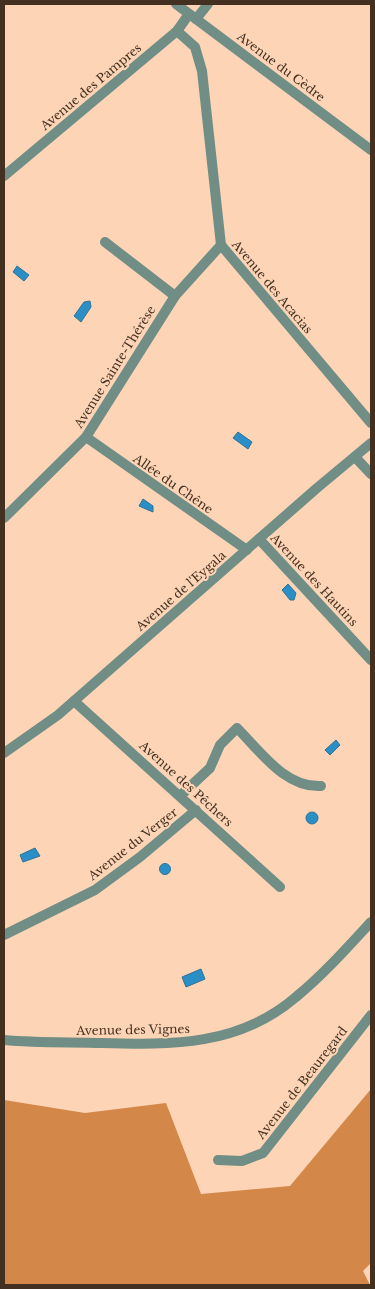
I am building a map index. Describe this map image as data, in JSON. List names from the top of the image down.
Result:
{
  "streets": {
    "street": [
      "Avenue du Cèdre",
      "Avenue des Pampres",
      "Avenue des Acacias",
      "Avenue Sainte-Thérèse",
      "Allée du Chêne",
      "Avenue des Hautins",
      "Avenue de l'Eygala",
      "Avenue des Pêchers",
      "Avenue du Verger",
      "Avenue des Vignes",
      "Avenue de Beauregard"
    ]
  },
  "crossings": [
    ["Avenue du Cèdre", "Avenue des Pampres"],
    ["Avenue des Pampres", "Avenue des Acacias"],
    ["Avenue des Acacias", "Avenue Sainte-Thérèse"],
    ["Avenue Sainte-Thérèse", "Allée du Chêne"],
    ["Allée du Chêne", "Avenue de l'Eygala"],
    ["Avenue des Hautins", "Avenue de l'Eygala"],
    ["Avenue de l'Eygala", "Avenue des Pêchers"],
    ["Avenue des Pêchers", "Avenue du Verger"]
  ]
}
